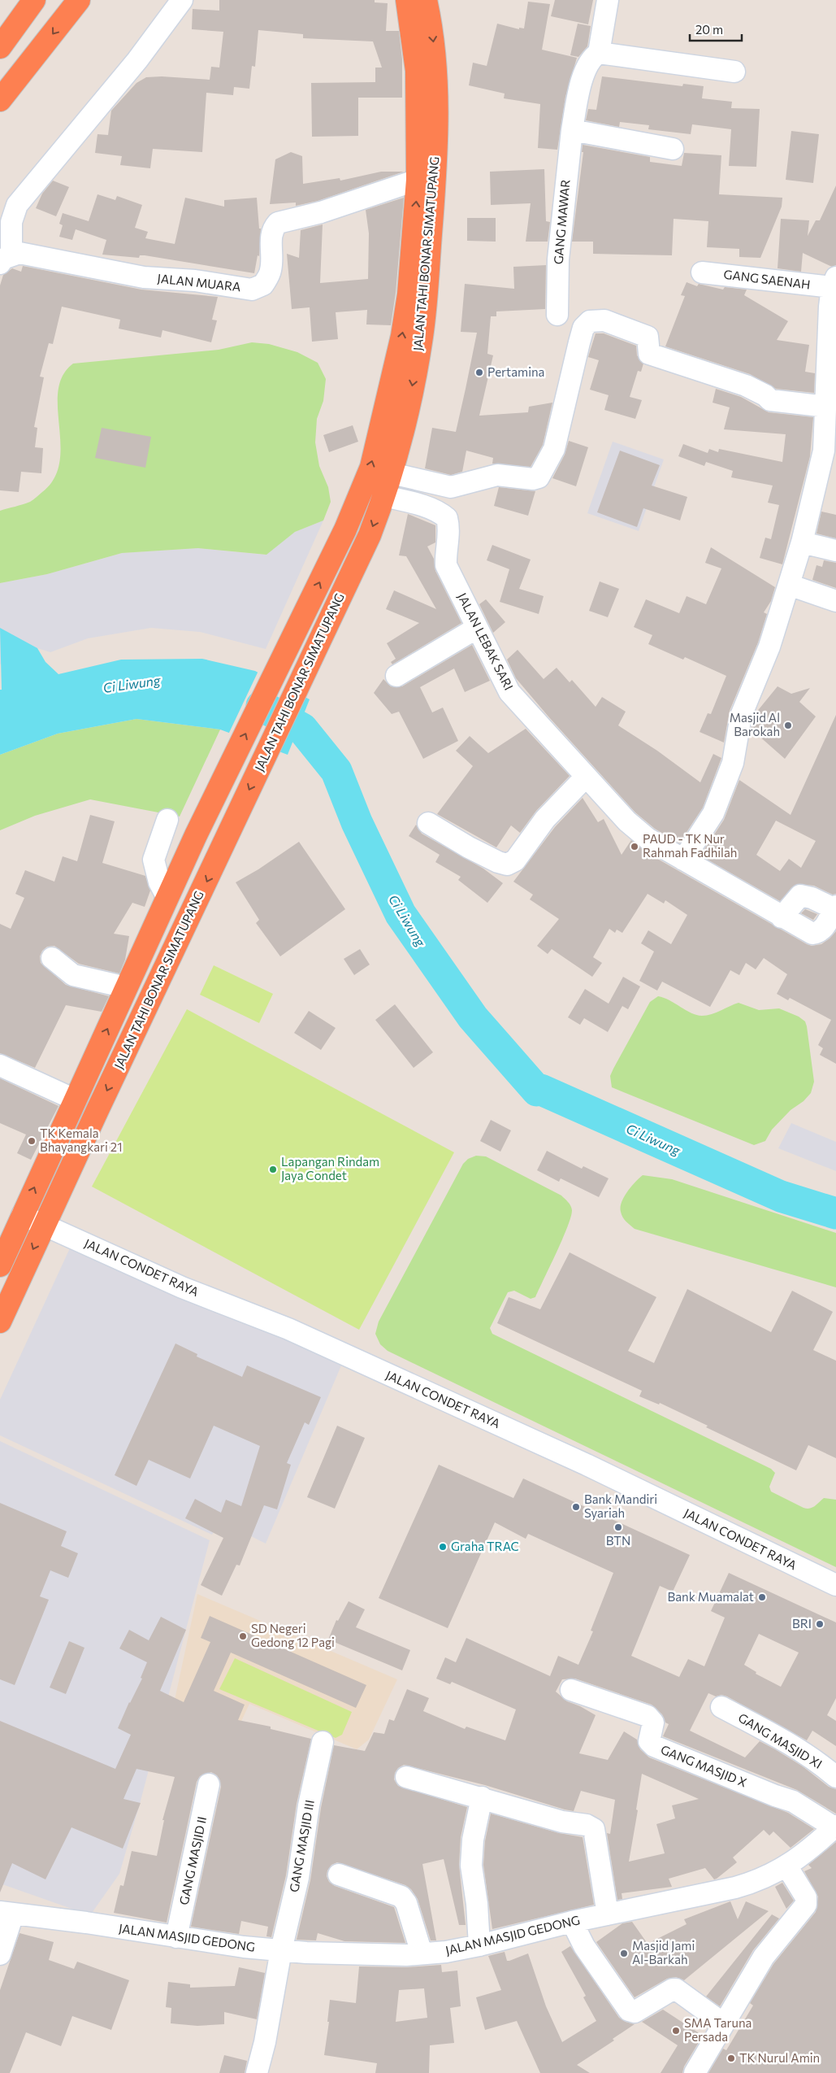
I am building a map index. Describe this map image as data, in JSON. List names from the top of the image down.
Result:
{
  "streets": {
    "highway": ["JALAN TAHI BONAR SIMATUPANG"],
    "street": [
      "GANG MAWAR",
      "GANG SAENAH",
      "JALAN MUARA",
      "JALAN LEBAK SARI",
      "JALAN CONDET RAYA",
      "GANG MASJID XI",
      "GANG MASJID X",
      "GANG MASJID III",
      "GANG MASJID II",
      "JALAN MASJID GEDONG"
    ]
  },
  "crossings": [
    ["JALAN TAHI BONAR SIMATUPANG", "JALAN MUARA"],
    ["JALAN TAHI BONAR SIMATUPANG", "JALAN LEBAK SARI"],
    ["JALAN TAHI BONAR SIMATUPANG", "JALAN CONDET RAYA"],
    ["GANG MASJID X", "JALAN MASJID GEDONG"],
    ["GANG MASJID III", "JALAN MASJID GEDONG"],
    ["GANG MASJID II", "JALAN MASJID GEDONG"]
  ],
  "water": ["Ci Liwung"],
  "places": [
    "Pertamina",
    "Masjid Al Barokah",
    "PAUD - TK Nur Rahmah Fadhilah",
    "TK Kemala Bhayangkari 21",
    "Lapangan Rindam Jaya Condet",
    "Bank Mandiri Syariah",
    "BTN",
    "Graha TRAC",
    "Bank Muamalat",
    "BRI",
    "SD Negeri Gedong 12 Pagi",
    "Masjid Jami Al-Barkah",
    "SMA Taruna Persada",
    "TK Nurul Amin"
  ],
  "scale_bar": "20 m"
}
